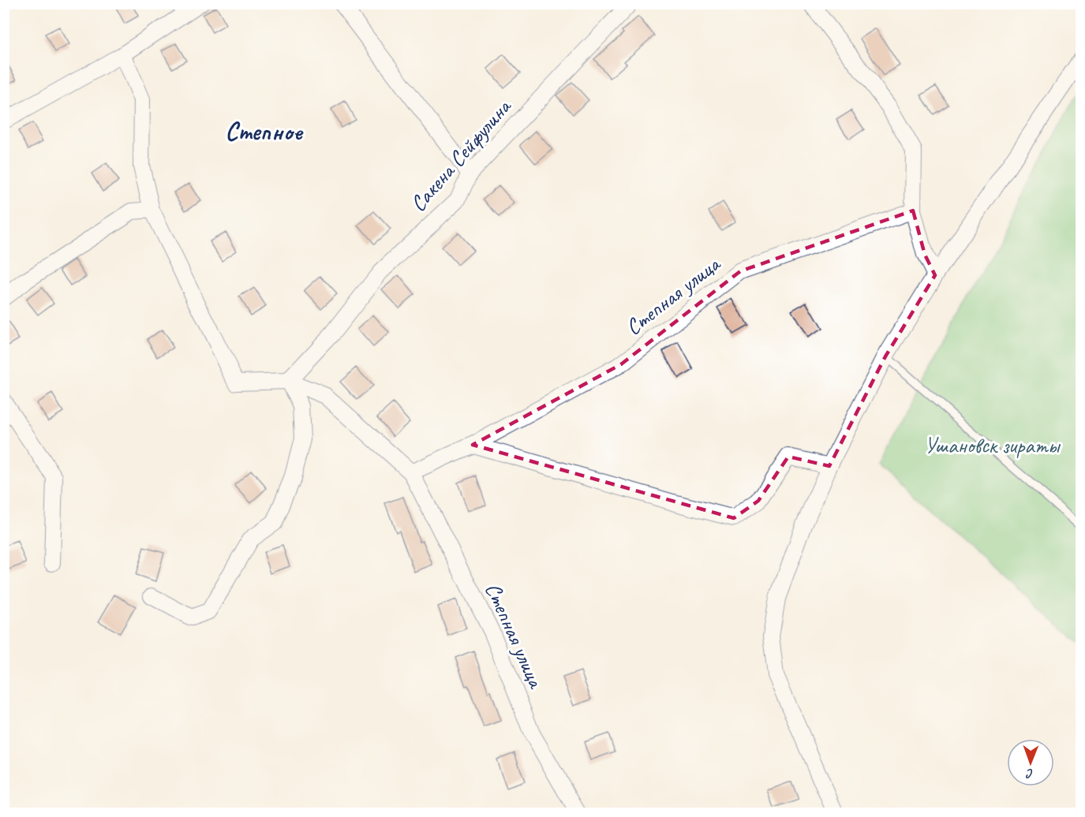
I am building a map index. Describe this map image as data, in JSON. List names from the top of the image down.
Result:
{
  "streets": {
    "street": ["Сакена Сейфулина", "Степная улица"]
  },
  "crossings": [
    ["Сакена Сейфулина", "Степная улица"]
  ],
  "districts": ["Степное"],
  "parks": ["Ушановск зираты"],
  "north": "bottom"
}
